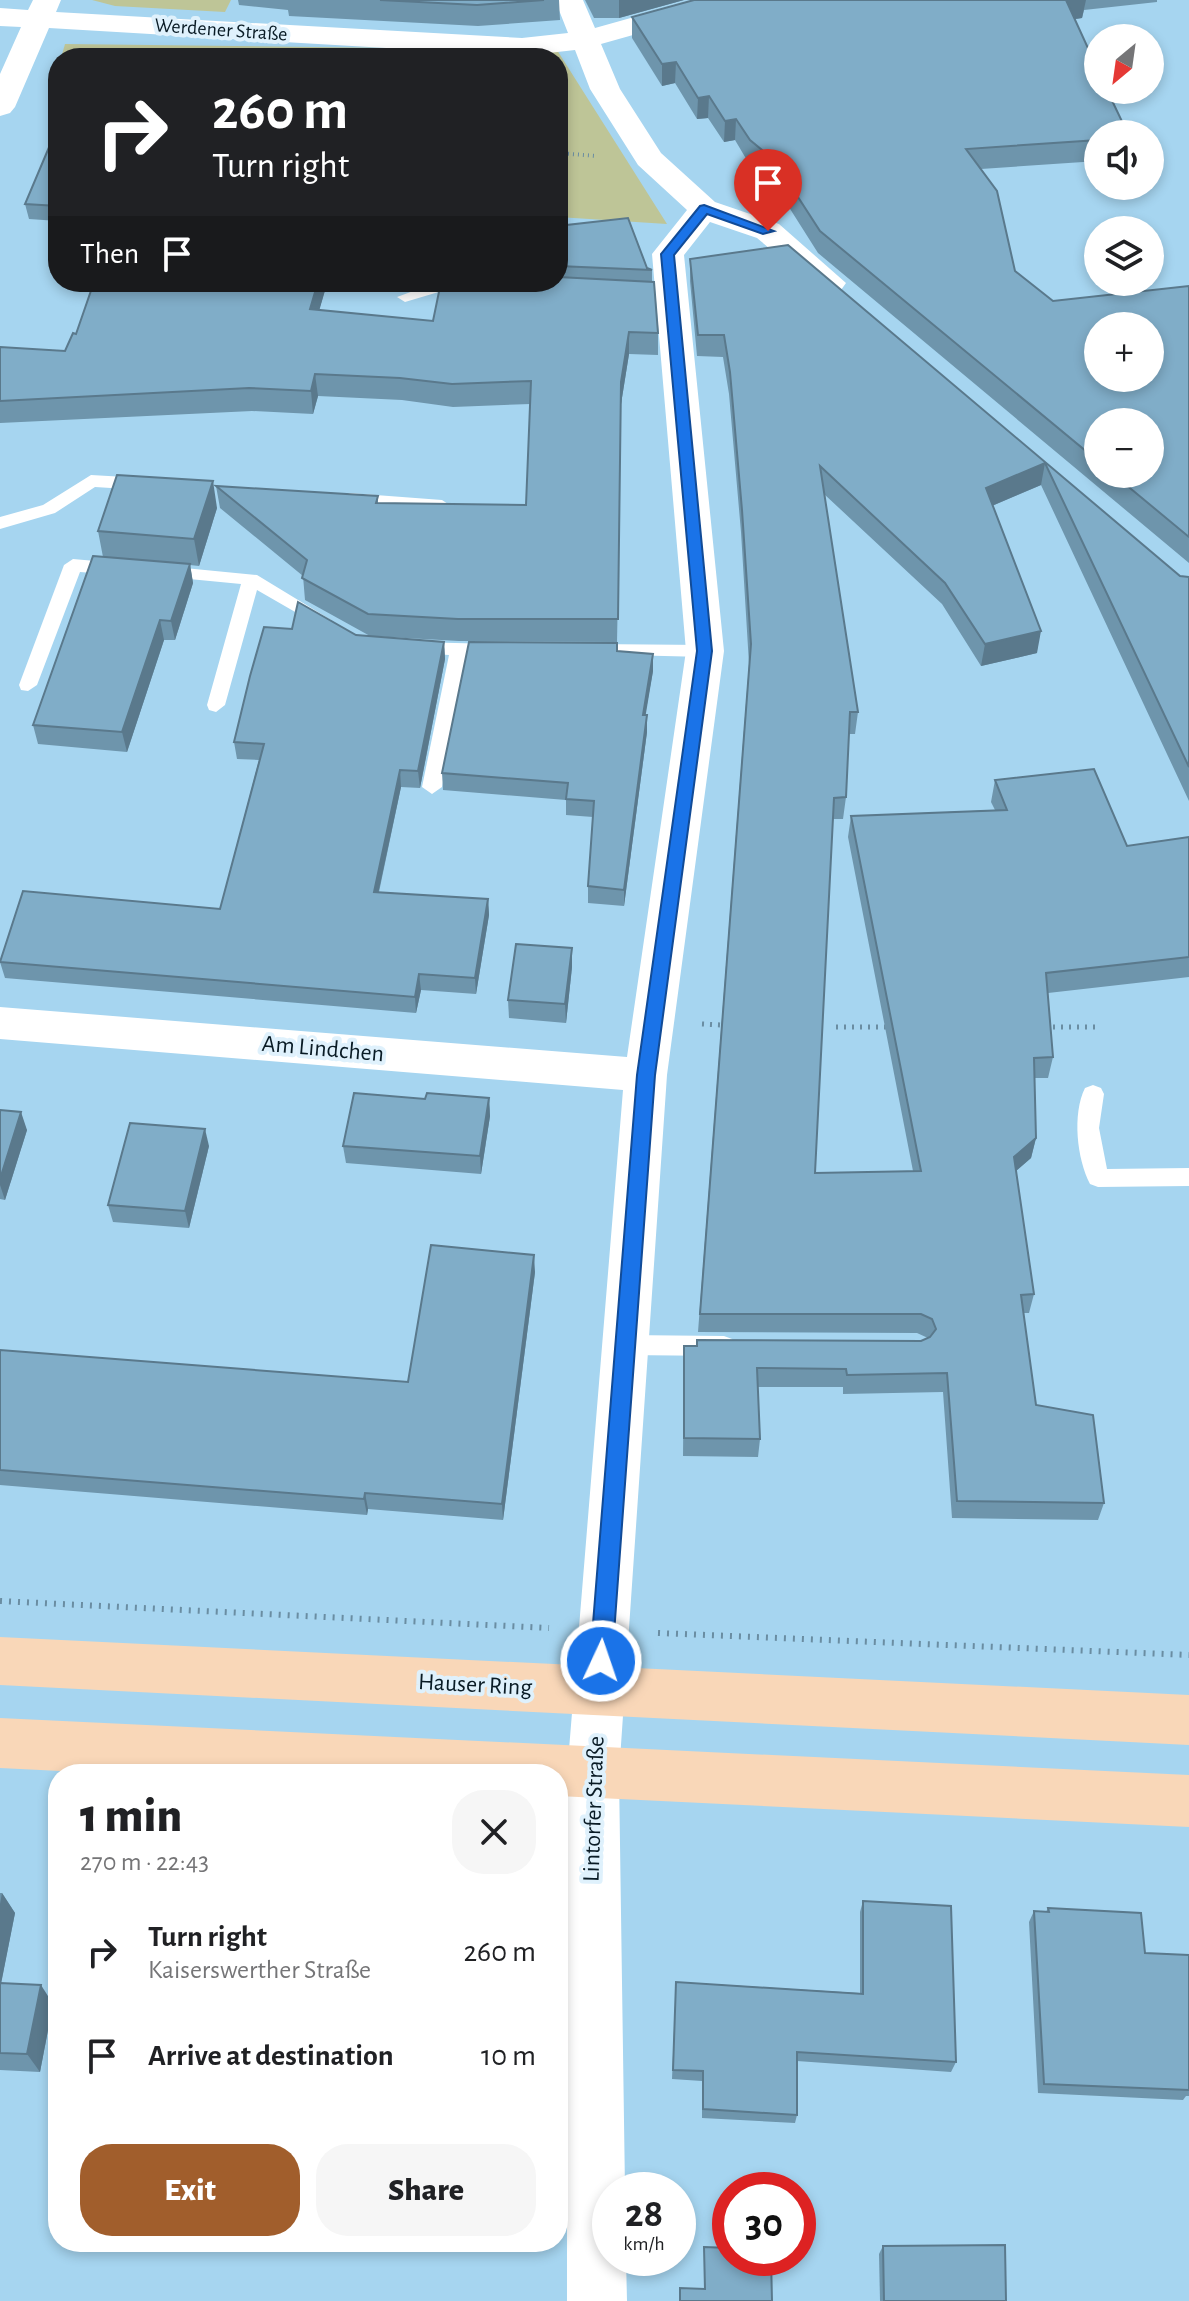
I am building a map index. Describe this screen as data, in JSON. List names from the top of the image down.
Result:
{
  "streets": {
    "main road": ["Hauser Ring"],
    "street": ["Werdener Straße", "Am Lindchen", "Lintorfer Straße"]
  },
  "crossings": [
    ["Am Lindchen", "Lintorfer Straße"],
    ["Hauser Ring", "Lintorfer Straße"]
  ],
  "north": "bottom left",
  "page": {
    "map_buttons": ["+", "−"],
    "turn": ["260 m", "Turn right"],
    "then": "Then",
    "heading": ["1 min", "270 m · 22:43"],
    "list": [
      {
        "name": "Turn right",
        "note": "Kaiserswerther Straße",
        "value": "260 m"
      },
      {
        "name": "Arrive at destination",
        "value": "10 m"
      }
    ],
    "buttons": ["Exit", "Share"],
    "speed": "28 km/h",
    "limit": "30"
  }
}
